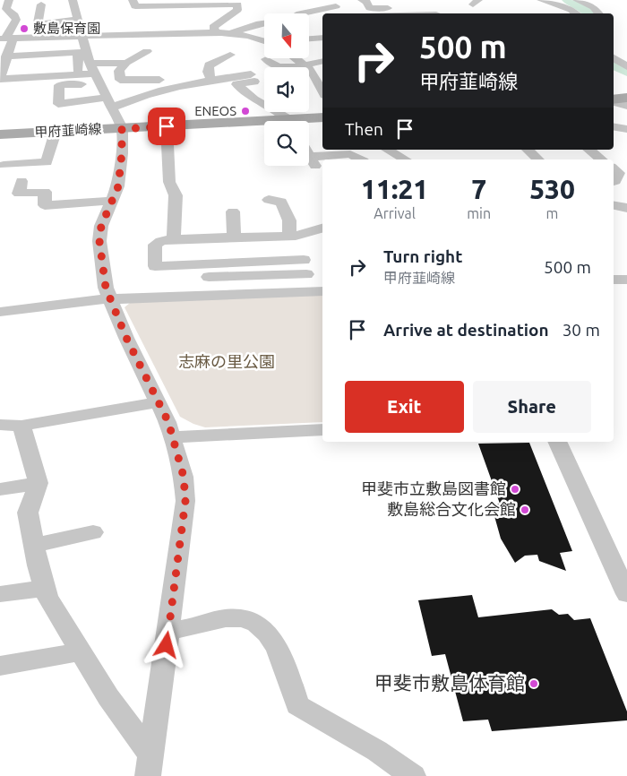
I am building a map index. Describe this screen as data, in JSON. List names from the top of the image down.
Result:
{
  "streets": {
    "main road": ["甲府韮崎線"]
  },
  "parks": ["志麻の里公園"],
  "places": [
    "敷島保育園",
    "ENEOS",
    "甲斐市立敷島図書館",
    "敷島総合文化会館",
    "甲斐市敷島体育館"
  ],
  "north": "bottom",
  "page": {
    "turn": ["500 m", "甲府韮崎線"],
    "then": "Then",
    "eta": [
      "11:21",
      "Arrival",
      "7",
      "min",
      "530",
      "m"
    ],
    "list": [
      {
        "name": "Turn right",
        "note": "甲府韮崎線",
        "value": "500 m"
      },
      {
        "name": "Arrive at destination",
        "value": "30 m"
      }
    ],
    "buttons": ["Exit", "Share"]
  }
}
